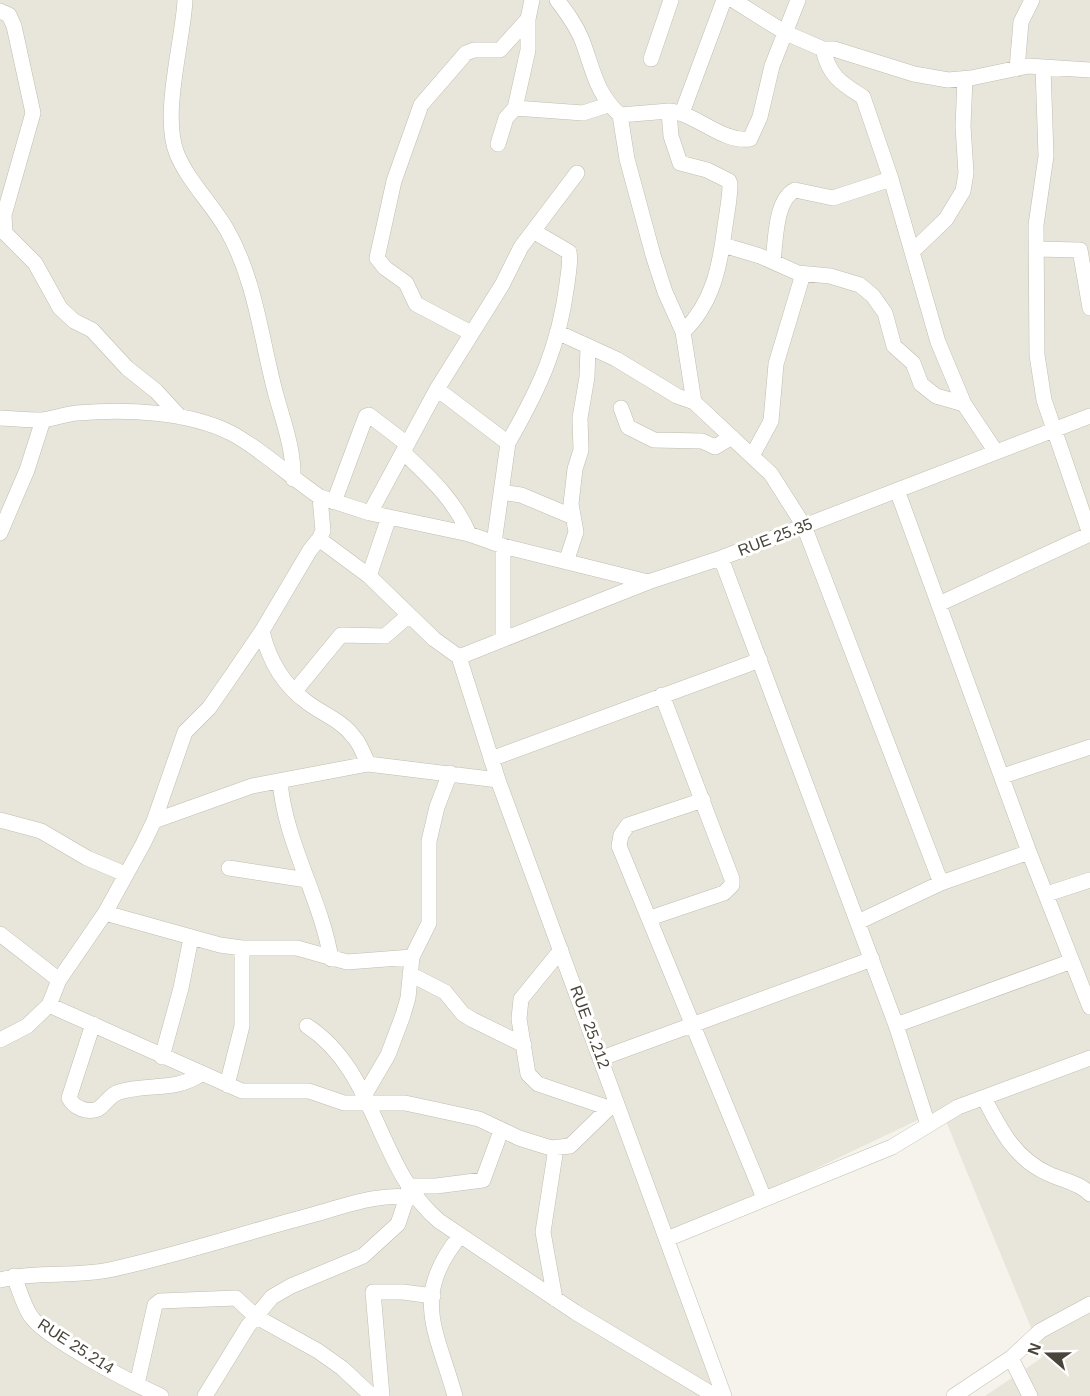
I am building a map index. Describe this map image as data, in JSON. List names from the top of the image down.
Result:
{
  "streets": {
    "street": ["RUE 25.35", "RUE 25.212", "RUE 25.214"]
  },
  "crossings": [
    ["RUE 25.35", "RUE 25.212"]
  ],
  "north": "left"
}
